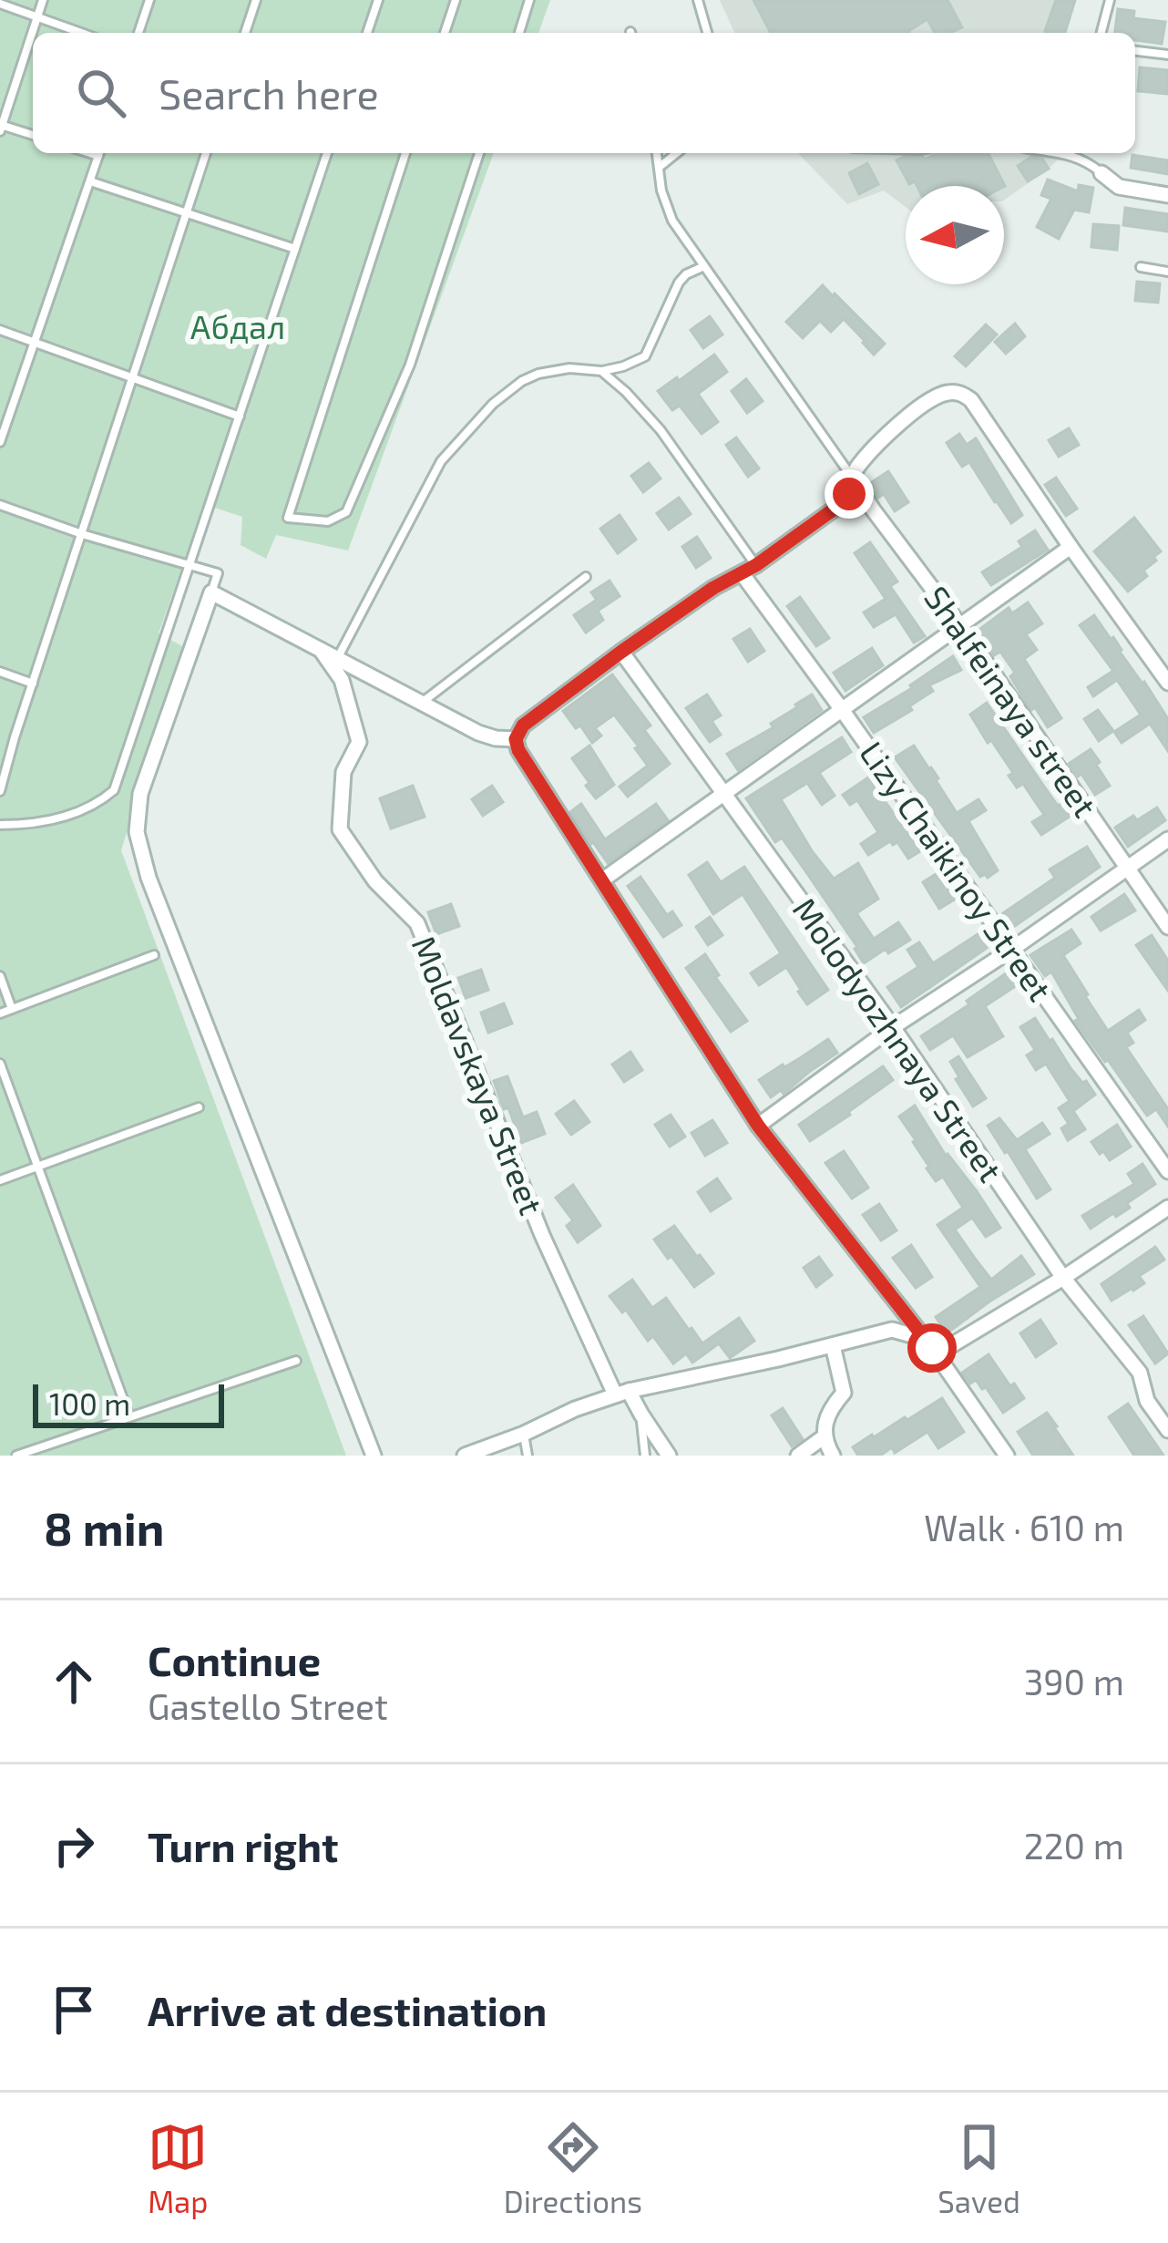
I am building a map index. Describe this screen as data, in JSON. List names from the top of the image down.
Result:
{
  "streets": {
    "street": [
      "Shalfeinaya street",
      "Lizy Chaikinoy Street",
      "Molodyozhnaya Street",
      "Moldavskaya Street"
    ]
  },
  "parks": ["Абдал"],
  "scale_bar": "100 m",
  "north": "left",
  "page": {
    "search": "Search here",
    "scale": "100 m",
    "heading": ["8 min", "Walk · 610 m"],
    "list": [
      ["Continue", "Gastello Street", "390 m"],
      ["Turn right", "220 m"],
      "Arrive at destination"
    ],
    "nav": ["Map", "Directions", "Saved"]
  }
}
